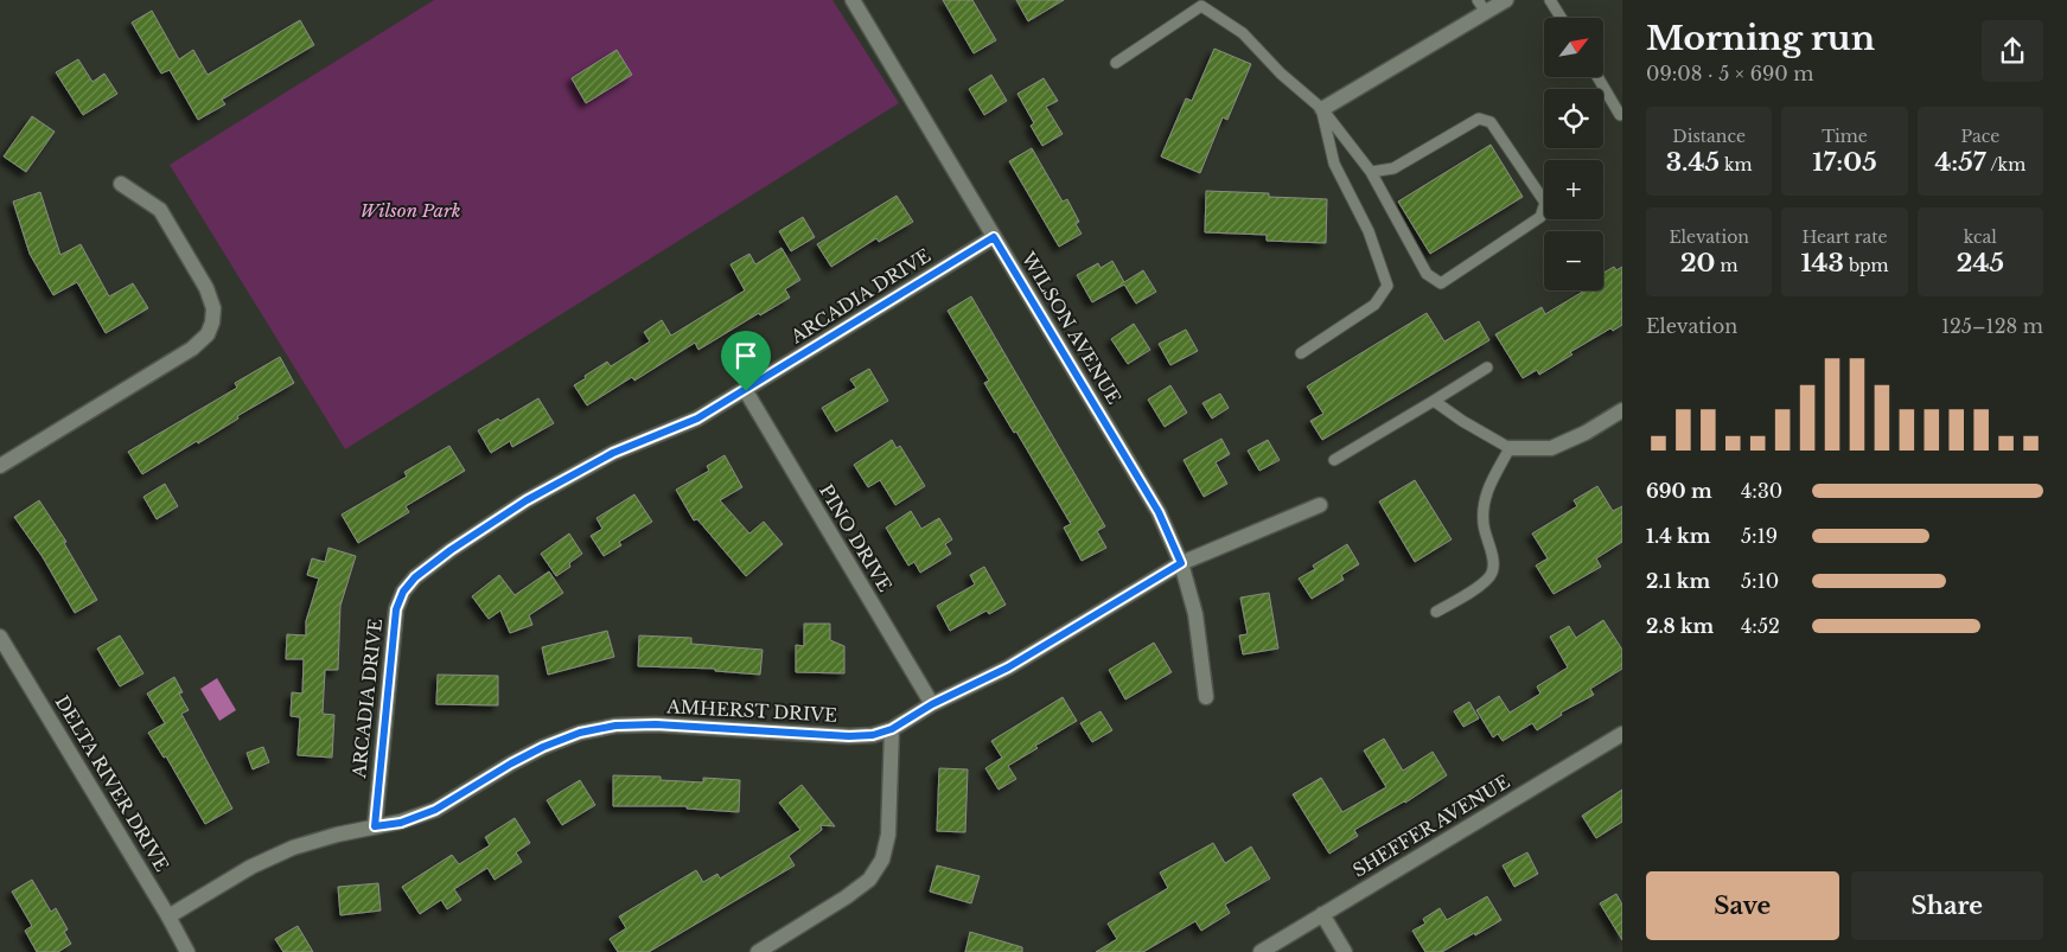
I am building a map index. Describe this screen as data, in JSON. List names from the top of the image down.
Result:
{
  "streets": {
    "street": [
      "ARCADIA DRIVE",
      "WILSON AVENUE",
      "PINO DRIVE",
      "AMHERST DRIVE",
      "DELTA RIVER DRIVE",
      "SHEFFER AVENUE"
    ]
  },
  "crossings": [
    ["ARCADIA DRIVE", "WILSON AVENUE"],
    ["ARCADIA DRIVE", "PINO DRIVE"],
    ["ARCADIA DRIVE", "AMHERST DRIVE"],
    ["WILSON AVENUE", "AMHERST DRIVE"],
    ["PINO DRIVE", "AMHERST DRIVE"],
    ["AMHERST DRIVE", "DELTA RIVER DRIVE"]
  ],
  "parks": ["Wilson Park"],
  "north": "top right",
  "page": {
    "heading": ["Morning run", "09:08 · 5 × 690 m"],
    "map_buttons": ["+", "−"],
    "stats": [
      ["Distance", "3.45 km"],
      ["Time", "17:05"],
      ["Pace", "4:57 /km"],
      ["Elevation", "20 m"],
      ["Heart rate", "143 bpm"],
      ["kcal", "245"]
    ],
    "chart": ["Elevation", "125–128 m"],
    "list": [
      {
        "name": "690 m",
        "note": "4:30"
      },
      {
        "name": "1.4 km",
        "note": "5:19"
      },
      {
        "name": "2.1 km",
        "note": "5:10"
      },
      {
        "name": "2.8 km",
        "note": "4:52"
      }
    ],
    "buttons": ["Save", "Share"]
  }
}
